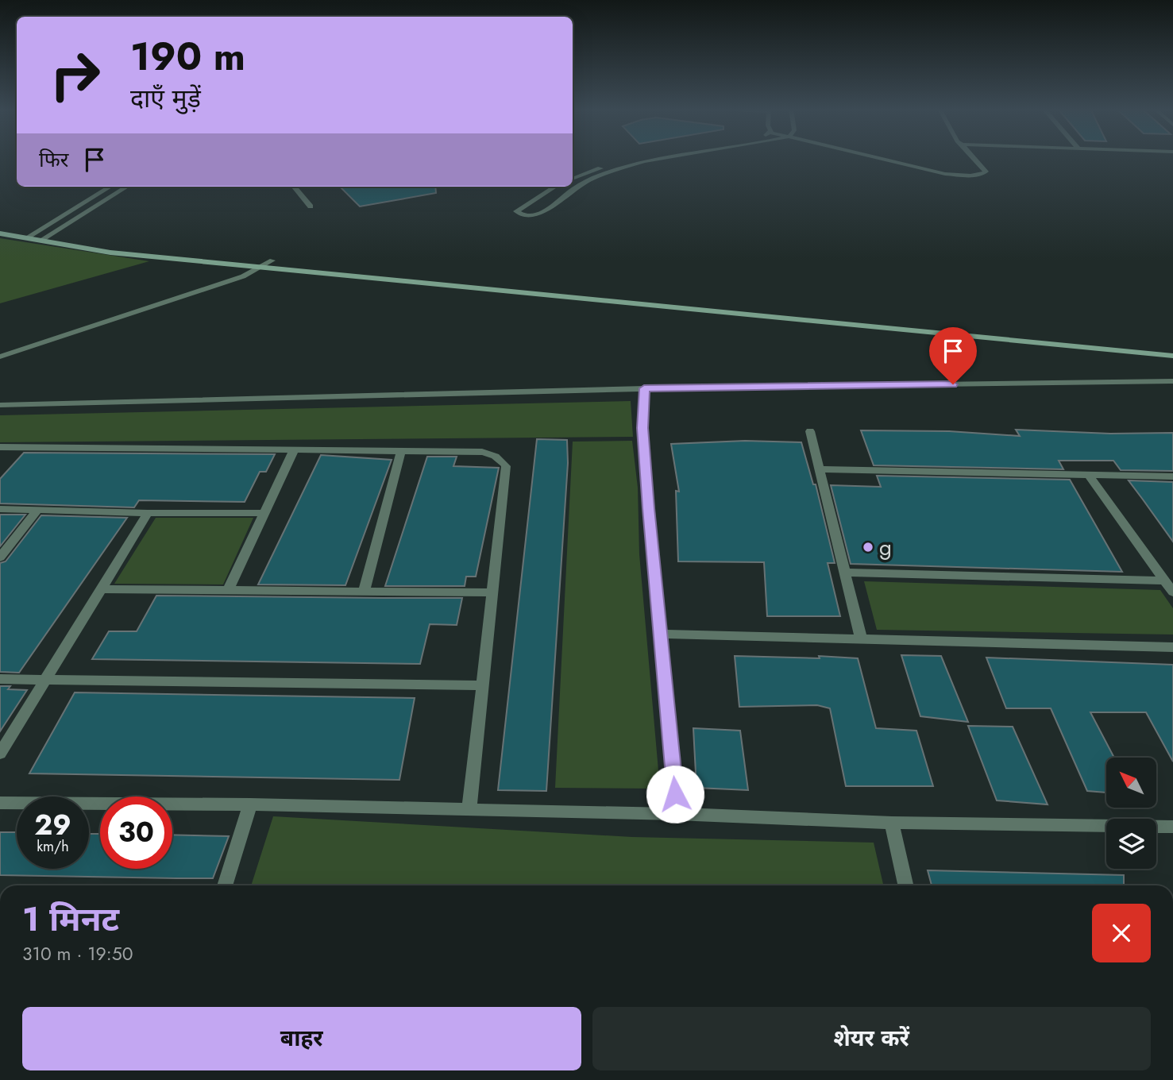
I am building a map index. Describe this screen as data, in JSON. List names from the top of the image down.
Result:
{
  "places": ["g"],
  "north": "top left",
  "page": {
    "turn": ["190 m", "दाएँ मुड़ें"],
    "then": "फिर",
    "speed": "29 km/h",
    "limit": "30",
    "heading": ["1 मिनट", "310 m · 19:50"],
    "buttons": ["बाहर", "शेयर करें"]
  }
}
